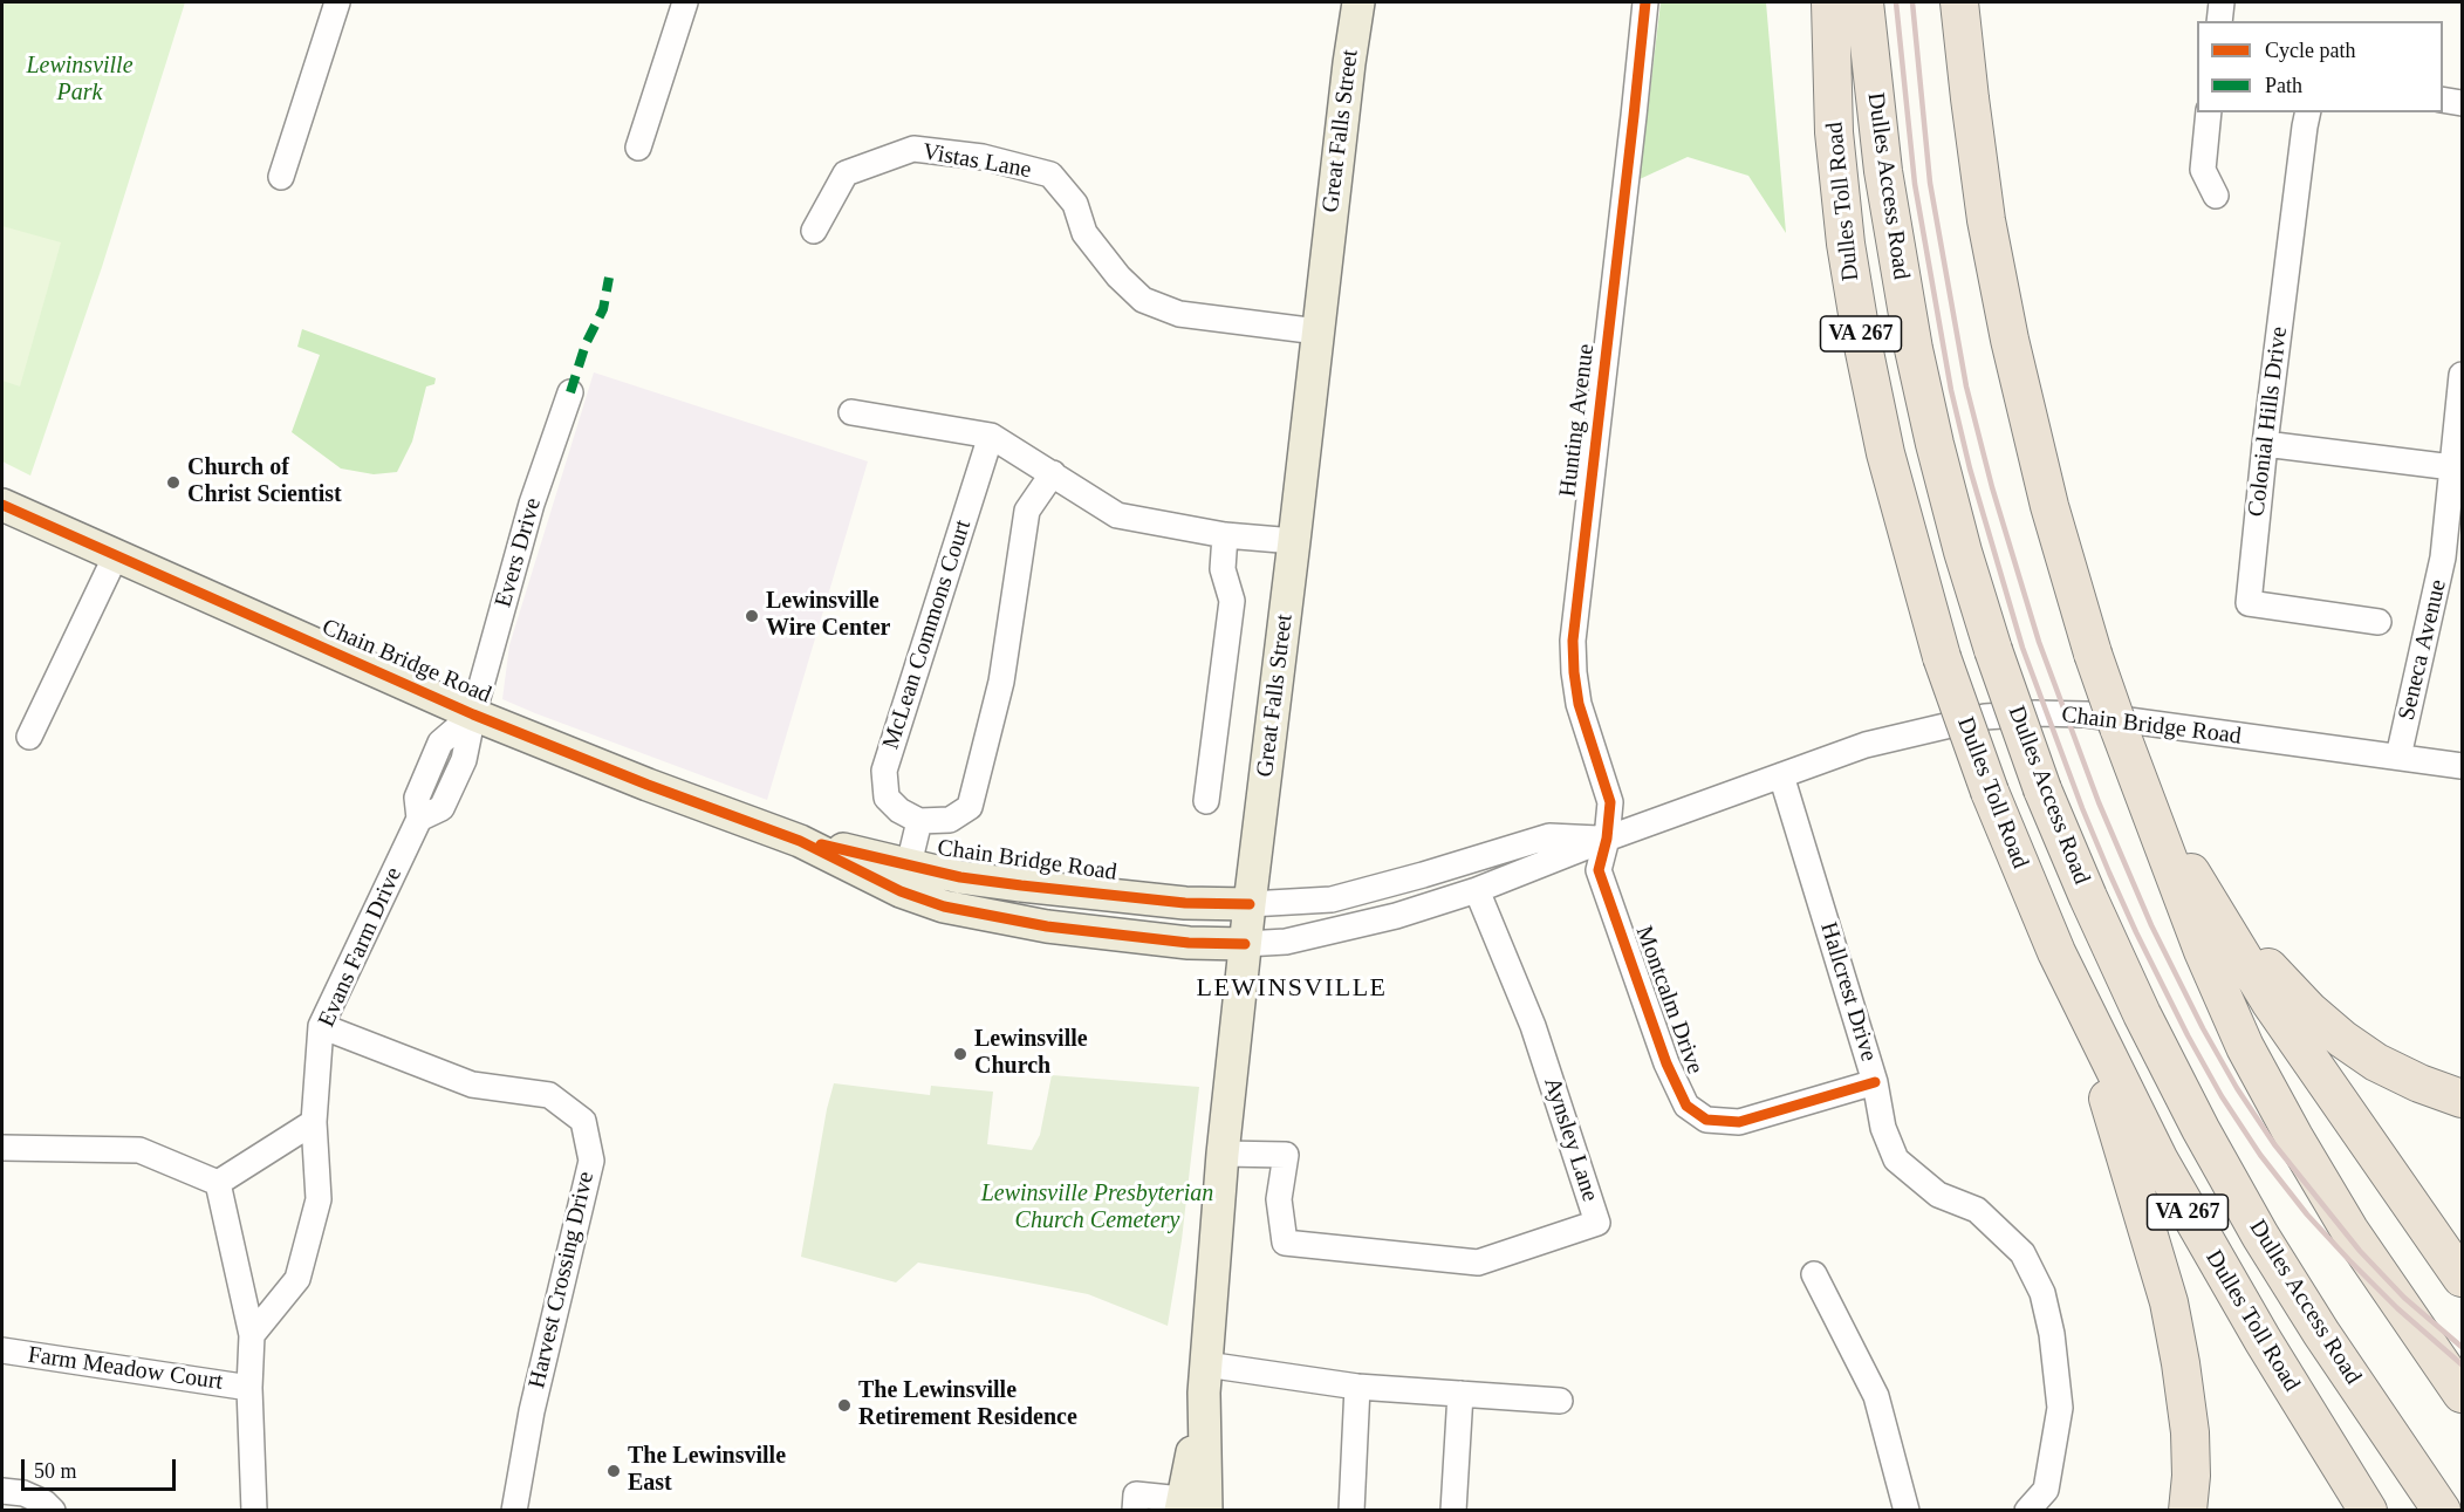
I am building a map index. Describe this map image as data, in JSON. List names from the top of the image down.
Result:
{
  "streets": {
    "highway": ["Dulles Access Road", "Dulles Toll Road", "VA 267"],
    "main road": ["Great Falls Street", "Chain Bridge Road"],
    "street": [
      "Vistas Lane",
      "Hunting Avenue",
      "Colonial Hills Drive",
      "Evers Drive",
      "McLean Commons Court",
      "Seneca Avenue",
      "Evans Farm Drive",
      "Hallcrest Drive",
      "Montcalm Drive",
      "Aynsley Lane",
      "Harvest Crossing Drive",
      "Farm Meadow Court"
    ]
  },
  "crossings": [
    ["Great Falls Street", "Vistas Lane"],
    ["Great Falls Street", "Chain Bridge Road"],
    ["Great Falls Street", "Aynsley Lane"],
    ["Hunting Avenue", "Chain Bridge Road"],
    ["Hunting Avenue", "Montcalm Drive"],
    ["Evers Drive", "Chain Bridge Road"],
    ["Evers Drive", "Evans Farm Drive"],
    ["Seneca Avenue", "Chain Bridge Road"],
    ["Chain Bridge Road", "Evans Farm Drive"],
    ["Chain Bridge Road", "Hallcrest Drive"],
    ["Chain Bridge Road", "Montcalm Drive"],
    ["Chain Bridge Road", "Aynsley Lane"],
    ["Evans Farm Drive", "Harvest Crossing Drive"],
    ["Hallcrest Drive", "Montcalm Drive"]
  ],
  "districts": ["LEWINSVILLE"],
  "parks": ["Lewinsville Park", "Lewinsville Presbyterian Church Cemetery"],
  "places": [
    "Church of Christ Scientist",
    "Lewinsville Wire Center",
    "Lewinsville Church",
    "The Lewinsville Retirement Residence",
    "The Lewinsville East"
  ],
  "legend": ["Cycle path", "Path"],
  "scale_bar": "50 m"
}
